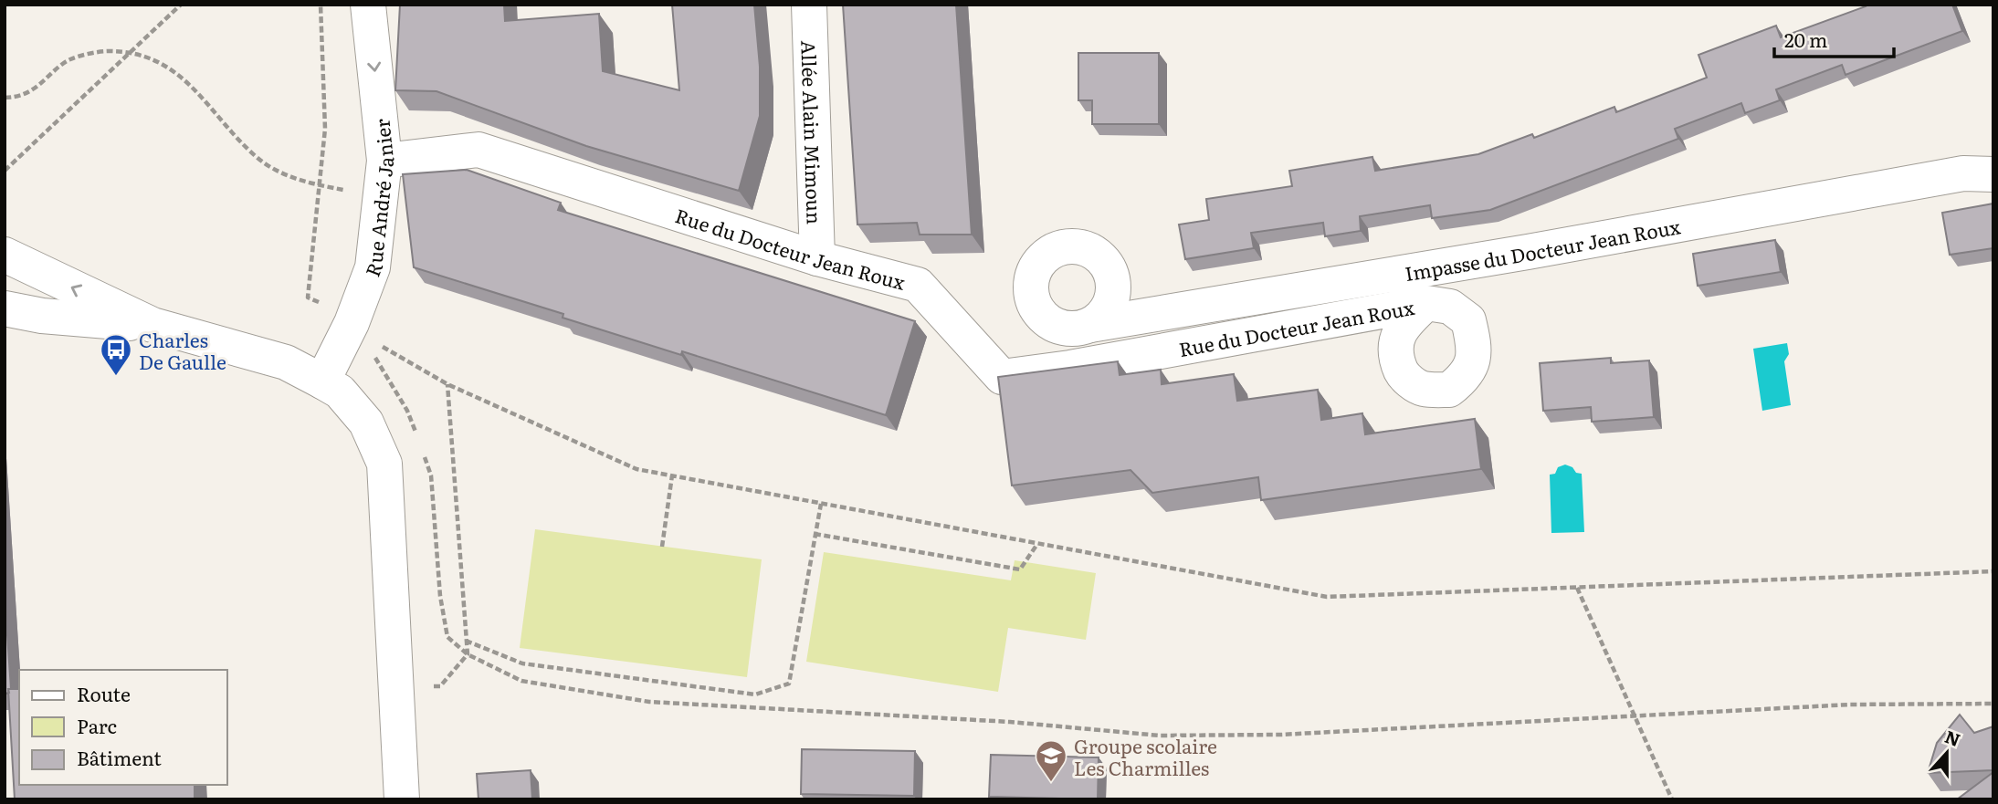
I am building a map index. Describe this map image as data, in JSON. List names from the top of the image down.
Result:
{
  "streets": {
    "street": [
      "Allée Alain Mimoun",
      "Rue André Janier",
      "Rue du Docteur Jean Roux",
      "Impasse du Docteur Jean Roux"
    ]
  },
  "crossings": [
    ["Allée Alain Mimoun", "Rue du Docteur Jean Roux"],
    ["Rue André Janier", "Rue du Docteur Jean Roux"]
  ],
  "one_way": ["Rue André Janier"],
  "places": {
    "bus stop": ["Charles De Gaulle"],
    "school or university": ["Groupe scolaire Les Charmilles"]
  },
  "legend": ["Route", "Parc", "Bâtiment"],
  "scale_bar": "20 m",
  "north": "top"
}
